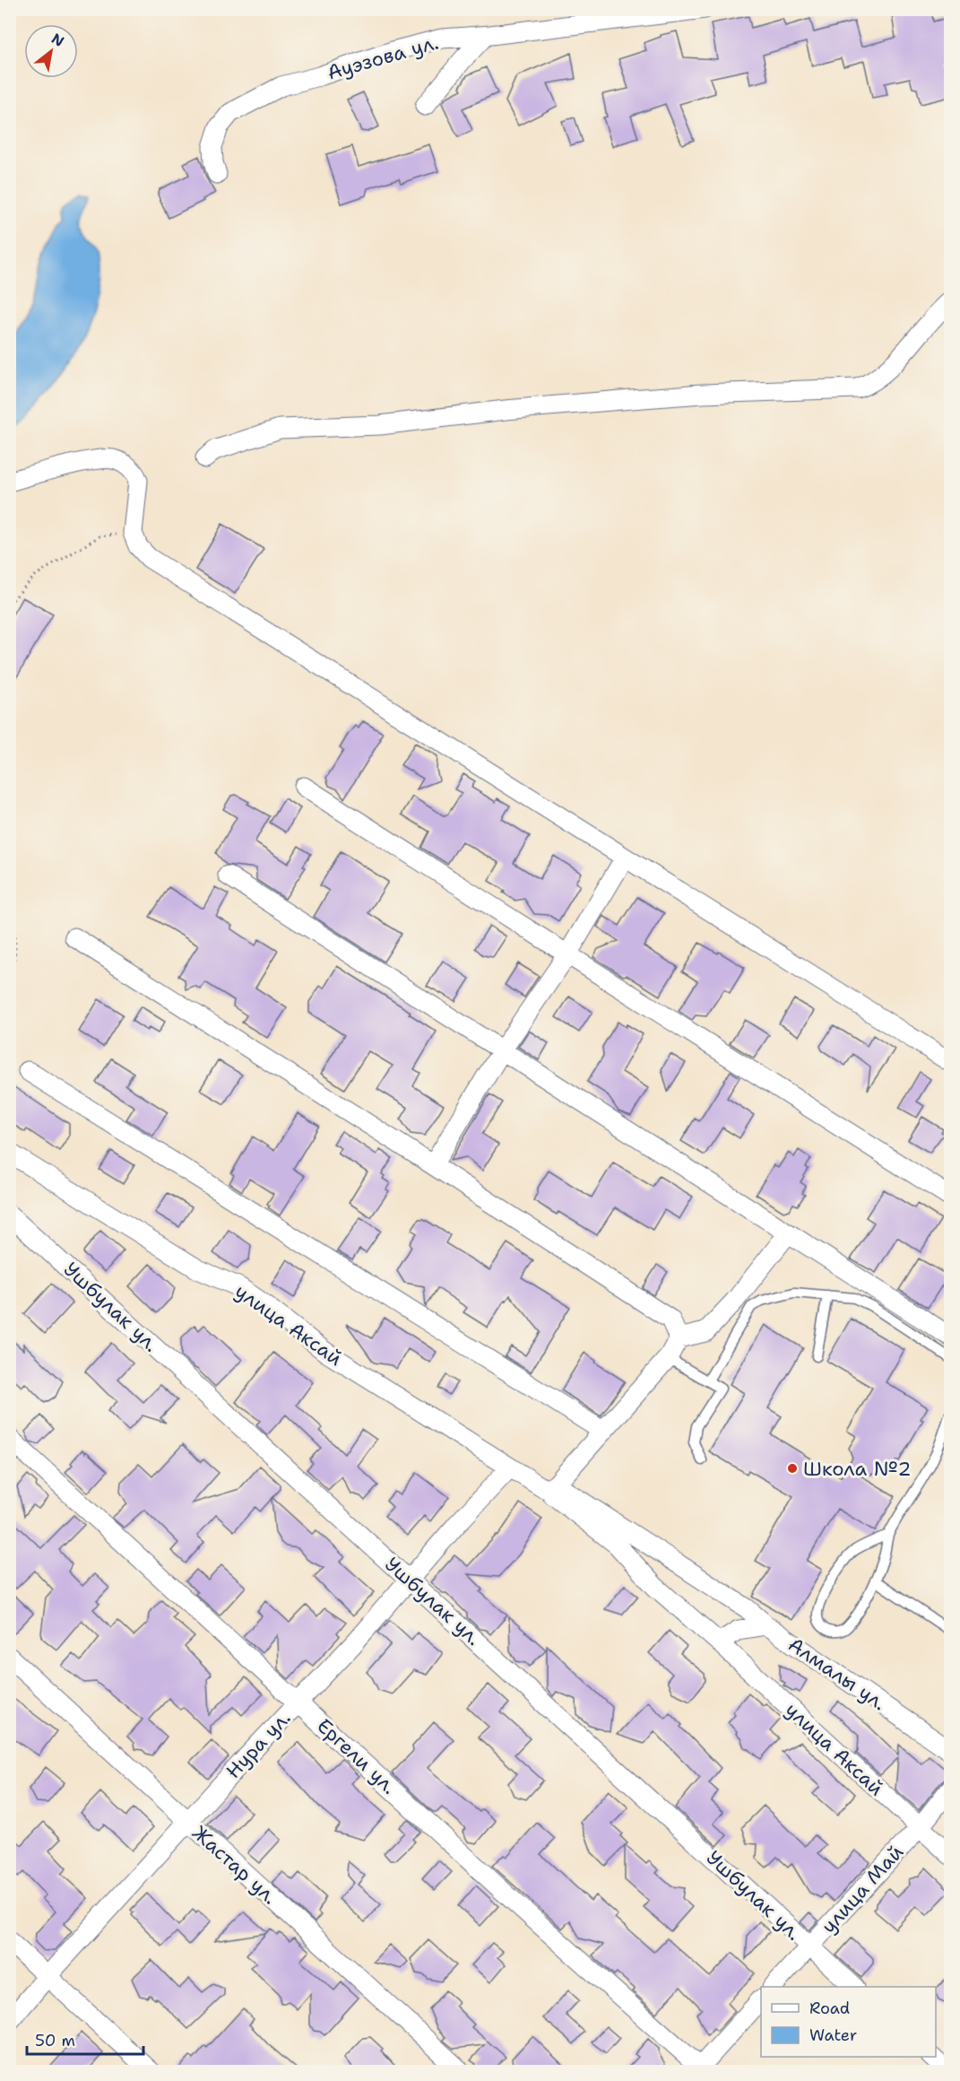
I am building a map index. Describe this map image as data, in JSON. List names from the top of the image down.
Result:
{
  "streets": {
    "street": [
      "Ауэзова ул.",
      "Ушбулак ул.",
      "улица Аксай",
      "Алмалы ул.",
      "Нура ул.",
      "Ергели ул.",
      "Жастар ул.",
      "улица Май"
    ]
  },
  "crossings": [
    ["Ушбулак ул.", "Нура ул."],
    ["Ушбулак ул.", "улица Май"],
    ["улица Аксай", "Алмалы ул."],
    ["улица Аксай", "Нура ул."],
    ["улица Аксай", "улица Май"],
    ["Нура ул.", "Ергели ул."],
    ["Нура ул.", "Жастар ул."]
  ],
  "places": ["Школа №2"],
  "legend": ["Road", "Water"],
  "scale_bar": "50 m",
  "north": "top right"
}
